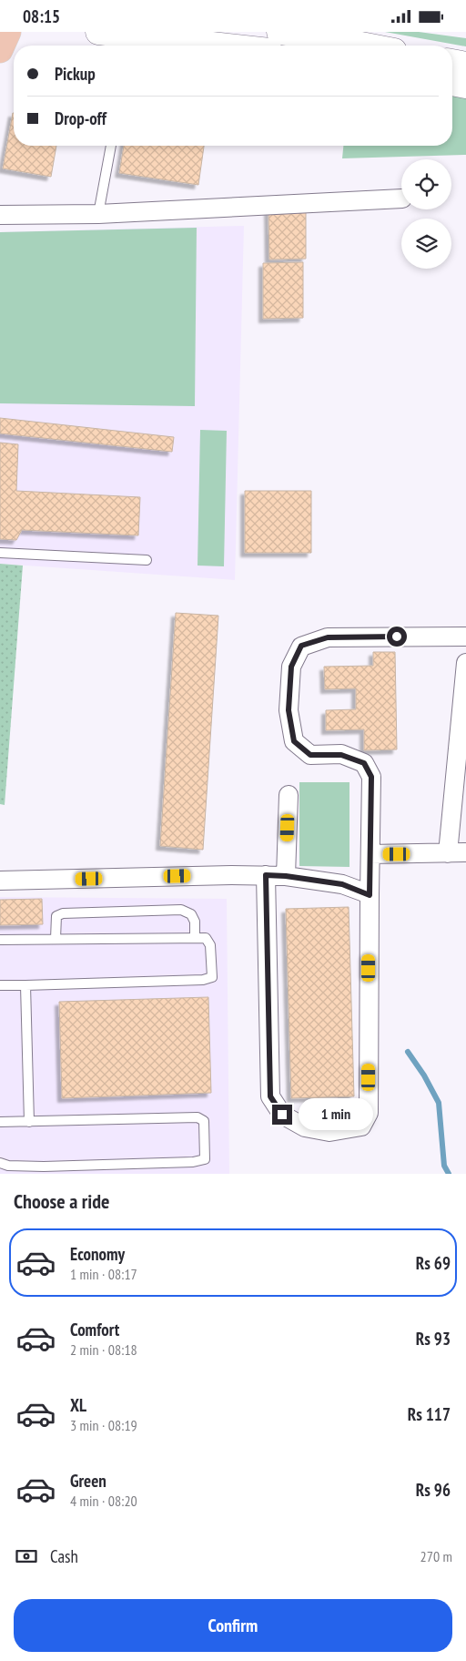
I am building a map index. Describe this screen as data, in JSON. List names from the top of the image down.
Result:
{
  "page": {
    "status": "08:15",
    "banner": ["Pickup", "Drop-off"],
    "bubble": "1 min",
    "heading": "Choose a ride",
    "list": [
      {
        "name": "Economy",
        "note": "1 min · 08:17",
        "value": "Rs 69"
      },
      {
        "name": "Comfort",
        "note": "2 min · 08:18",
        "value": "Rs 93"
      },
      {
        "name": "XL",
        "note": "3 min · 08:19",
        "value": "Rs 117"
      },
      {
        "name": "Green",
        "note": "4 min · 08:20",
        "value": "Rs 96"
      }
    ],
    "pay": ["Cash", "270 m"],
    "buttons": "Confirm"
  }
}
